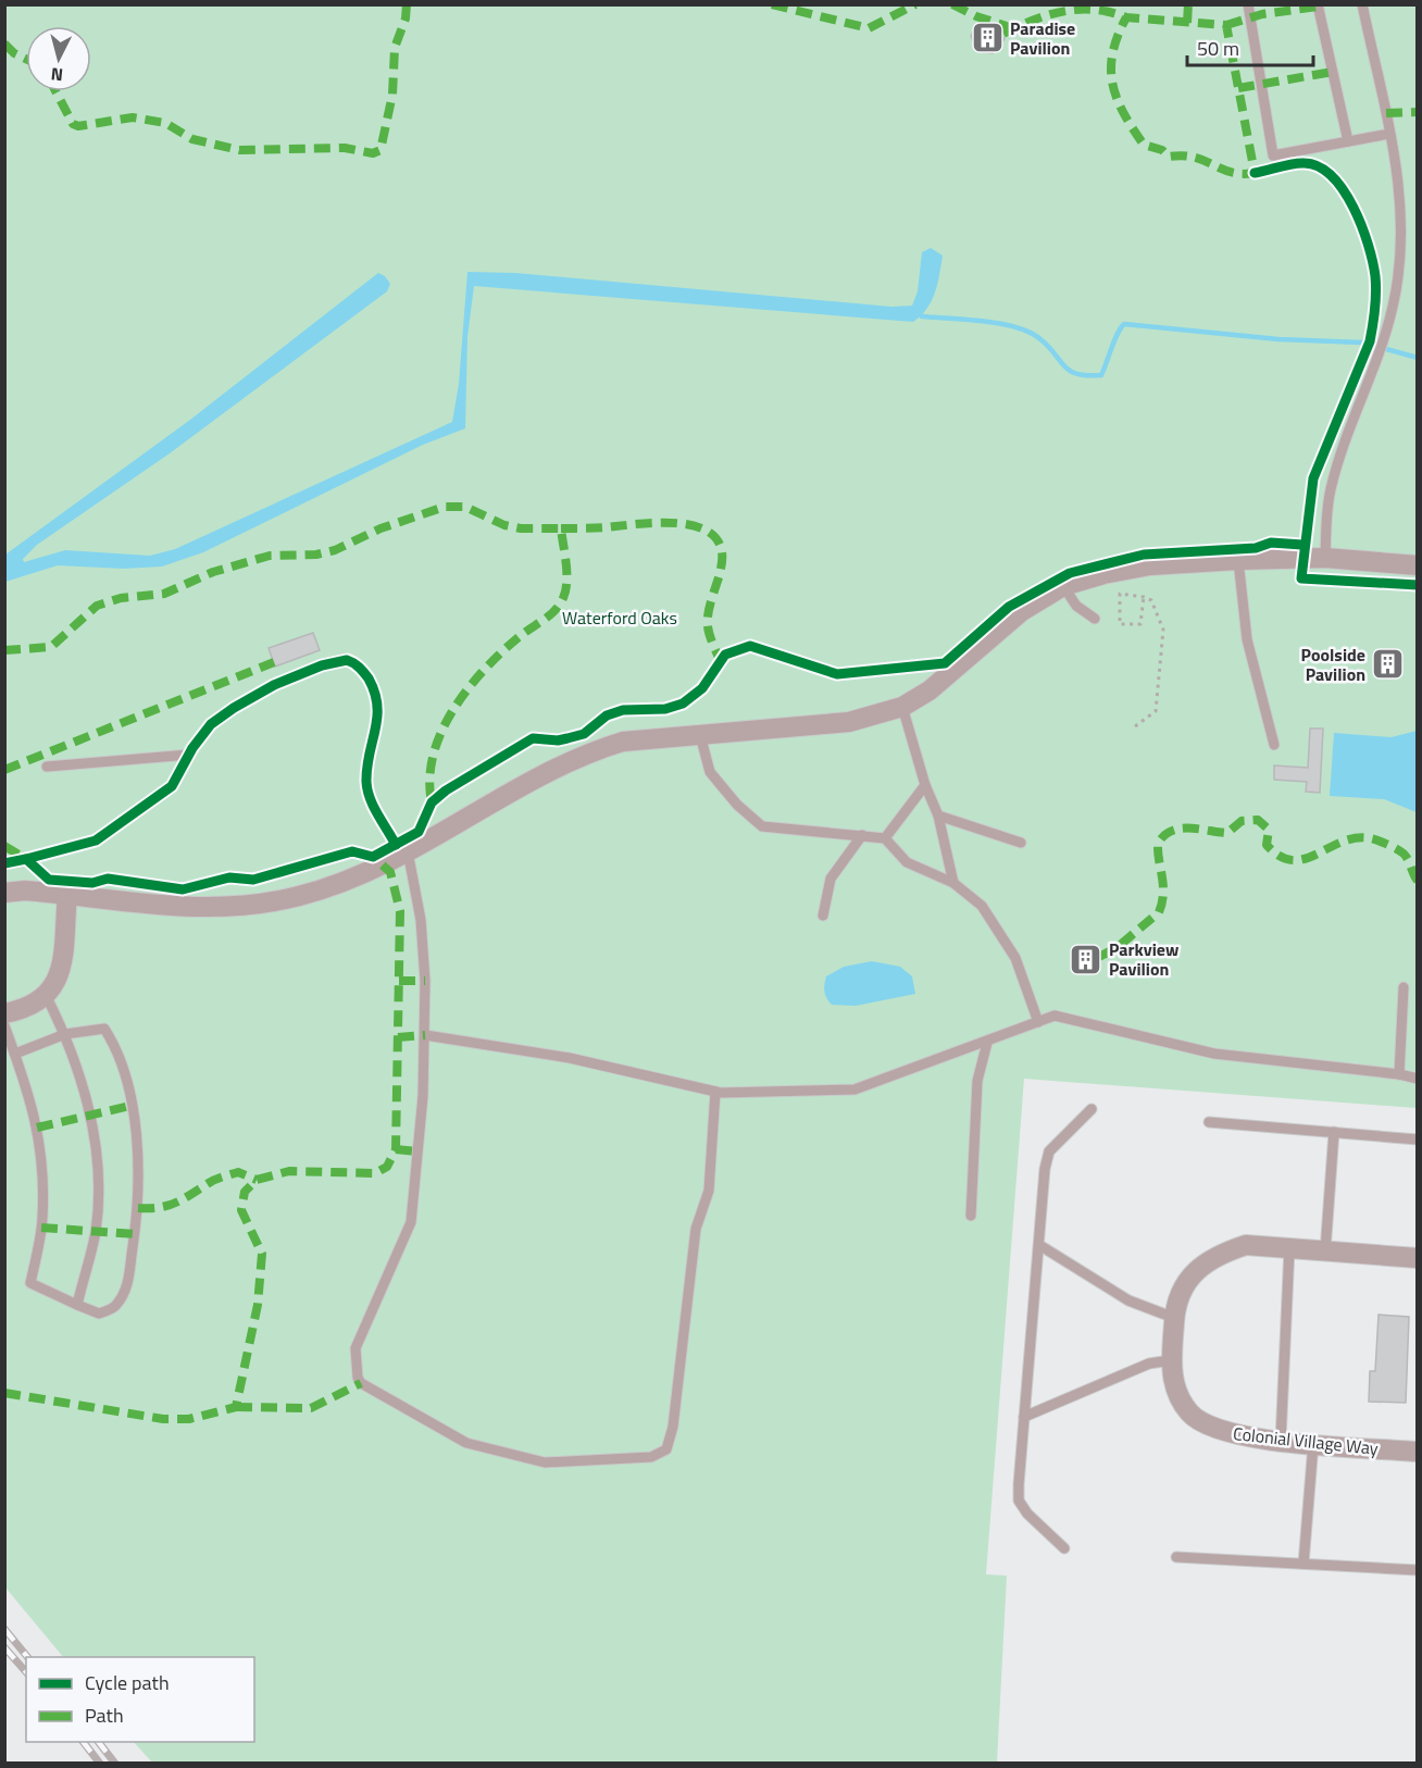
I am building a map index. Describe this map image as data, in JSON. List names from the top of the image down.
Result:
{
  "streets": {
    "street": ["Colonial Village Way"]
  },
  "parks": ["Waterford Oaks"],
  "places": {
    "building": ["Paradise Pavilion", "Poolside Pavilion", "Parkview Pavilion"]
  },
  "legend": ["Cycle path", "Path"],
  "scale_bar": "50 m",
  "north": "bottom"
}
